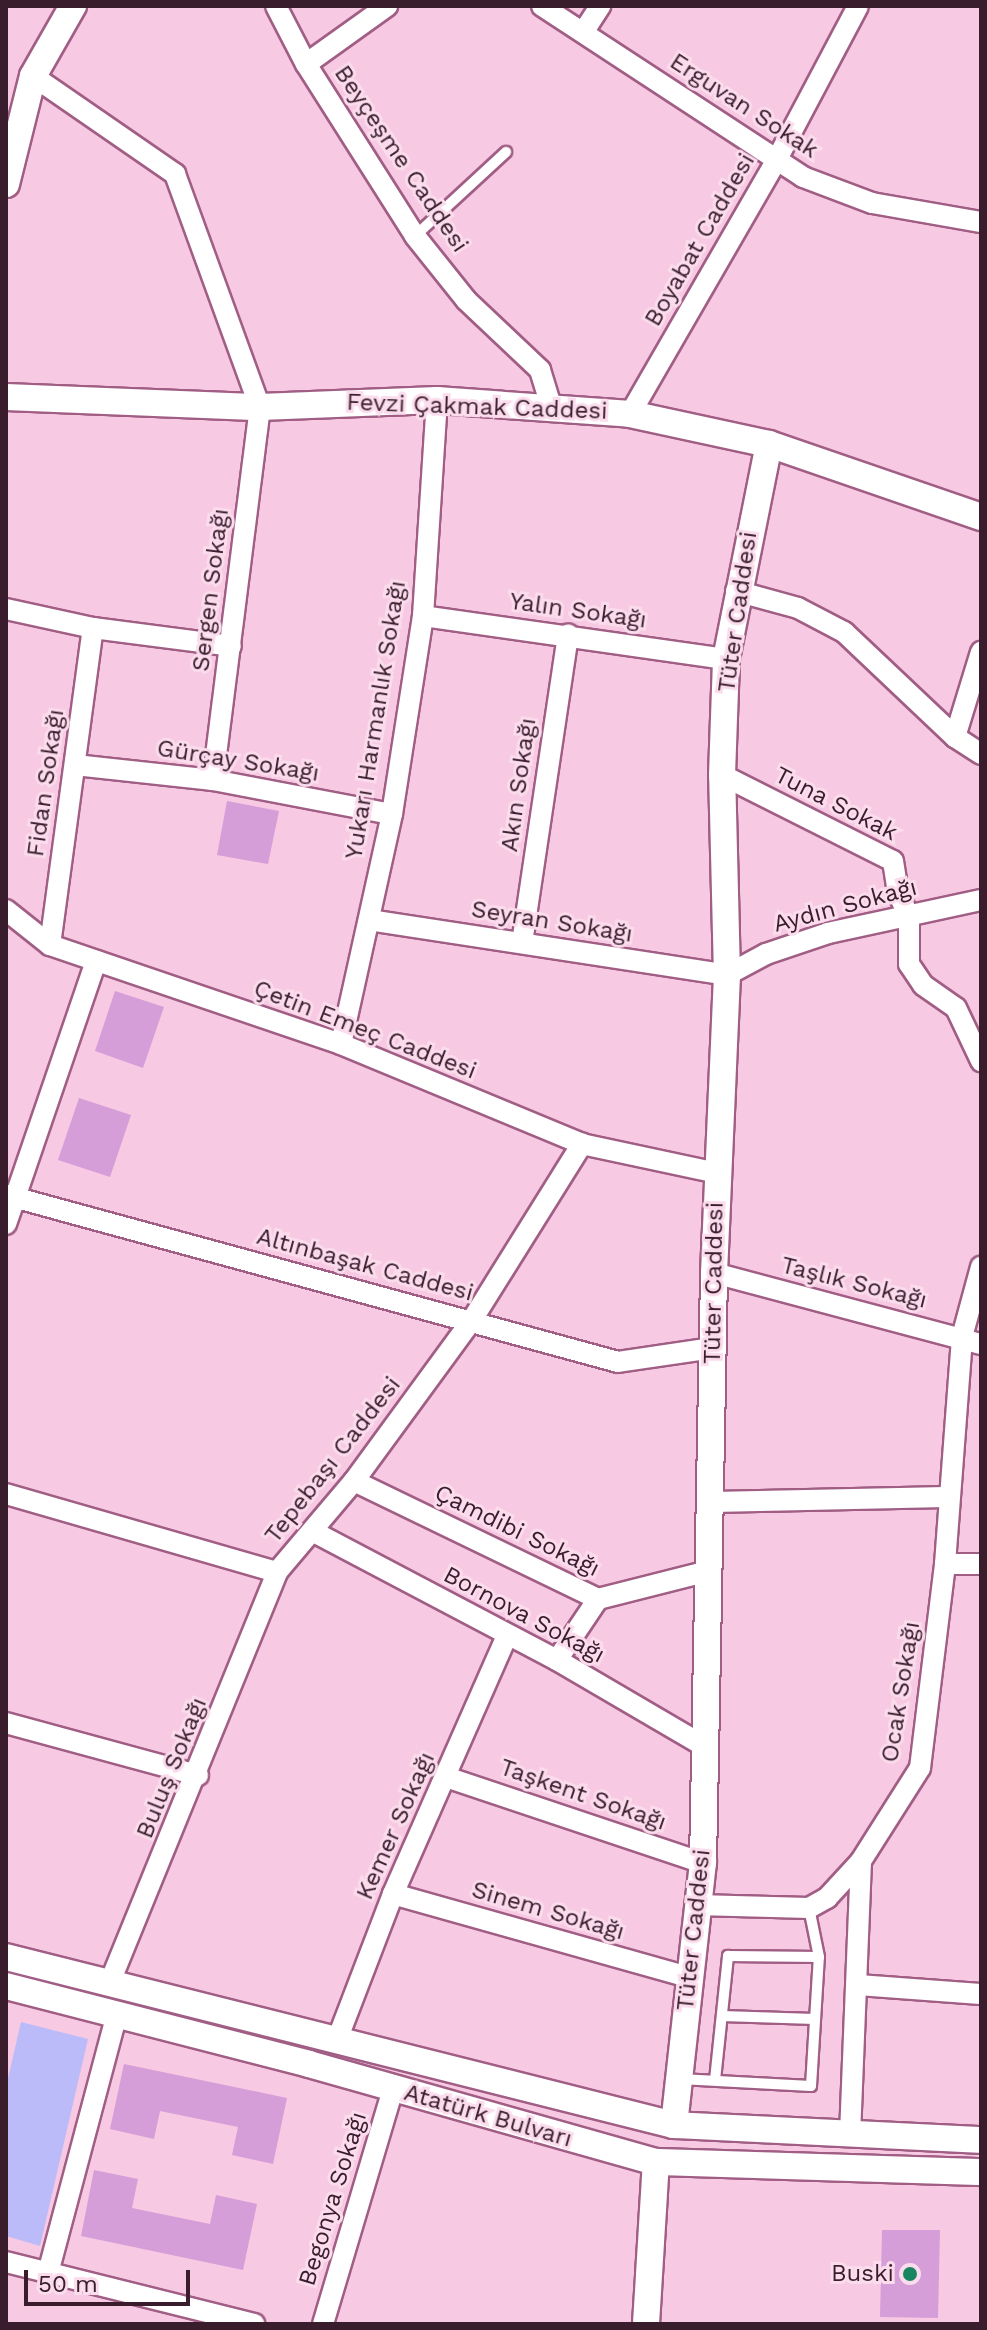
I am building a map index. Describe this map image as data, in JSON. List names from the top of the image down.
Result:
{
  "streets": {
    "street": [
      "Erguvan Sokak",
      "Beyçeşme Caddesi",
      "Boyabat Caddesi",
      "Fevzi Çakmak Caddesi",
      "Sergen Sokağı",
      "Yalın Sokağı",
      "Tüter Caddesi",
      "Yukarı Harmanlık Sokağı",
      "Gürçay Sokağı",
      "Fidan Sokağı",
      "Akın Sokağı",
      "Tuna Sokak",
      "Aydın Sokağı",
      "Seyran Sokağı",
      "Çetin Emeç Caddesi",
      "Altınbaşak Caddesi",
      "Taşlık Sokağı",
      "Tepebaşı Caddesi",
      "Çamdibi Sokağı",
      "Bornova Sokağı",
      "Ocak Sokağı",
      "Buluş Sokağı",
      "Taşkent Sokağı",
      "Kemer Sokağı",
      "Sinem Sokağı",
      "Atatürk Bulvarı",
      "Begonya Sokağı"
    ]
  },
  "crossings": [
    ["Erguvan Sokak", "Boyabat Caddesi"],
    ["Beyçeşme Caddesi", "Fevzi Çakmak Caddesi"],
    ["Boyabat Caddesi", "Fevzi Çakmak Caddesi"],
    ["Fevzi Çakmak Caddesi", "Sergen Sokağı"],
    ["Fevzi Çakmak Caddesi", "Tüter Caddesi"],
    ["Fevzi Çakmak Caddesi", "Yukarı Harmanlık Sokağı"],
    ["Sergen Sokağı", "Gürçay Sokağı"],
    ["Yalın Sokağı", "Tüter Caddesi"],
    ["Yalın Sokağı", "Yukarı Harmanlık Sokağı"],
    ["Yalın Sokağı", "Akın Sokağı"],
    ["Tüter Caddesi", "Tuna Sokak"],
    ["Tüter Caddesi", "Aydın Sokağı"],
    ["Tüter Caddesi", "Seyran Sokağı"],
    ["Tüter Caddesi", "Çetin Emeç Caddesi"],
    ["Tüter Caddesi", "Altınbaşak Caddesi"],
    ["Tüter Caddesi", "Taşlık Sokağı"],
    ["Tüter Caddesi", "Çamdibi Sokağı"],
    ["Tüter Caddesi", "Bornova Sokağı"],
    ["Tüter Caddesi", "Taşkent Sokağı"],
    ["Tüter Caddesi", "Sinem Sokağı"],
    ["Yukarı Harmanlık Sokağı", "Gürçay Sokağı"],
    ["Yukarı Harmanlık Sokağı", "Seyran Sokağı"],
    ["Yukarı Harmanlık Sokağı", "Çetin Emeç Caddesi"],
    ["Gürçay Sokağı", "Fidan Sokağı"],
    ["Fidan Sokağı", "Çetin Emeç Caddesi"],
    ["Akın Sokağı", "Seyran Sokağı"],
    ["Tuna Sokak", "Aydın Sokağı"],
    ["Aydın Sokağı", "Seyran Sokağı"],
    ["Çetin Emeç Caddesi", "Tepebaşı Caddesi"],
    ["Altınbaşak Caddesi", "Tepebaşı Caddesi"],
    ["Taşlık Sokağı", "Ocak Sokağı"],
    ["Tepebaşı Caddesi", "Çamdibi Sokağı"],
    ["Tepebaşı Caddesi", "Bornova Sokağı"],
    ["Tepebaşı Caddesi", "Buluş Sokağı"],
    ["Bornova Sokağı", "Kemer Sokağı"],
    ["Taşkent Sokağı", "Kemer Sokağı"],
    ["Kemer Sokağı", "Sinem Sokağı"],
    ["Atatürk Bulvarı", "Begonya Sokağı"]
  ],
  "places": ["Buski"],
  "scale_bar": "50 m"
}
